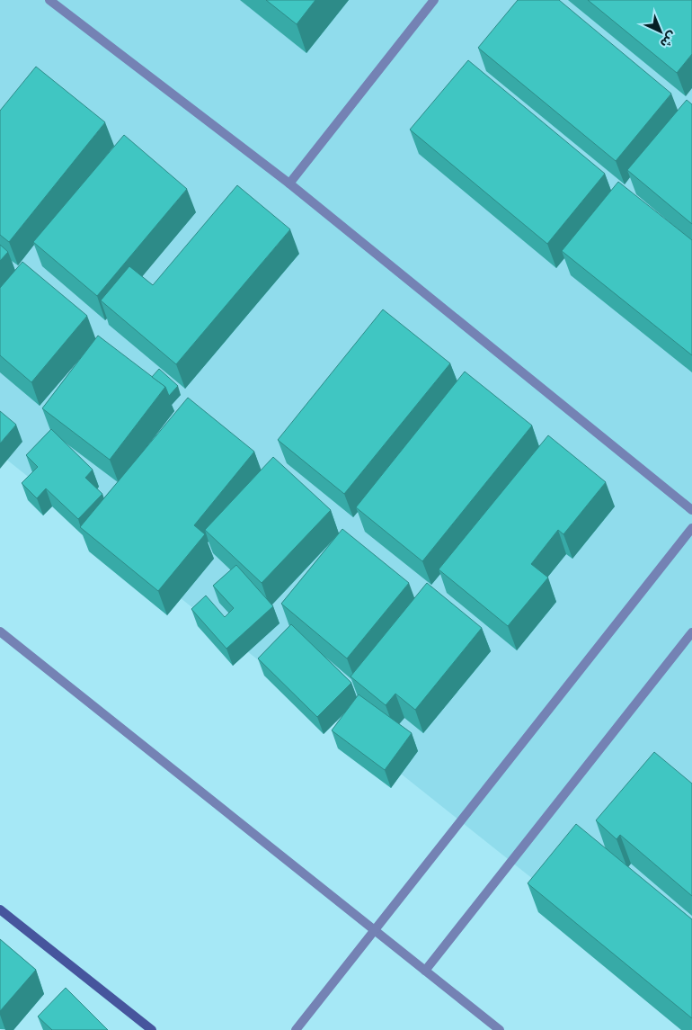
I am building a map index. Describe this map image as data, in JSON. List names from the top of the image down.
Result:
{
  "north": "bottom right"
}
